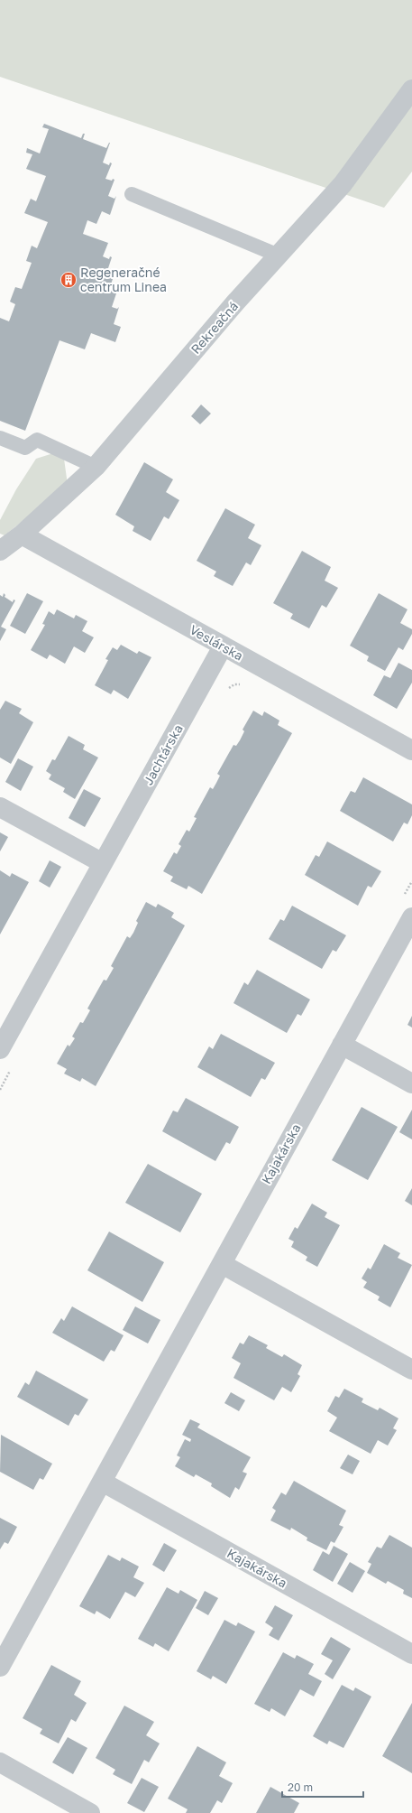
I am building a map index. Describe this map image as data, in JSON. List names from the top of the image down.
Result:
{
  "streets": {
    "street": [
      "Rekreačná",
      "Veslárska",
      "Jachtárska",
      "Kajakárska"
    ]
  },
  "crossings": [
    ["Rekreačná", "Veslárska"],
    ["Veslárska", "Jachtárska"]
  ],
  "places": {
    "building": ["Regeneračné centrum Linea"]
  },
  "scale_bar": "20 m"
}
